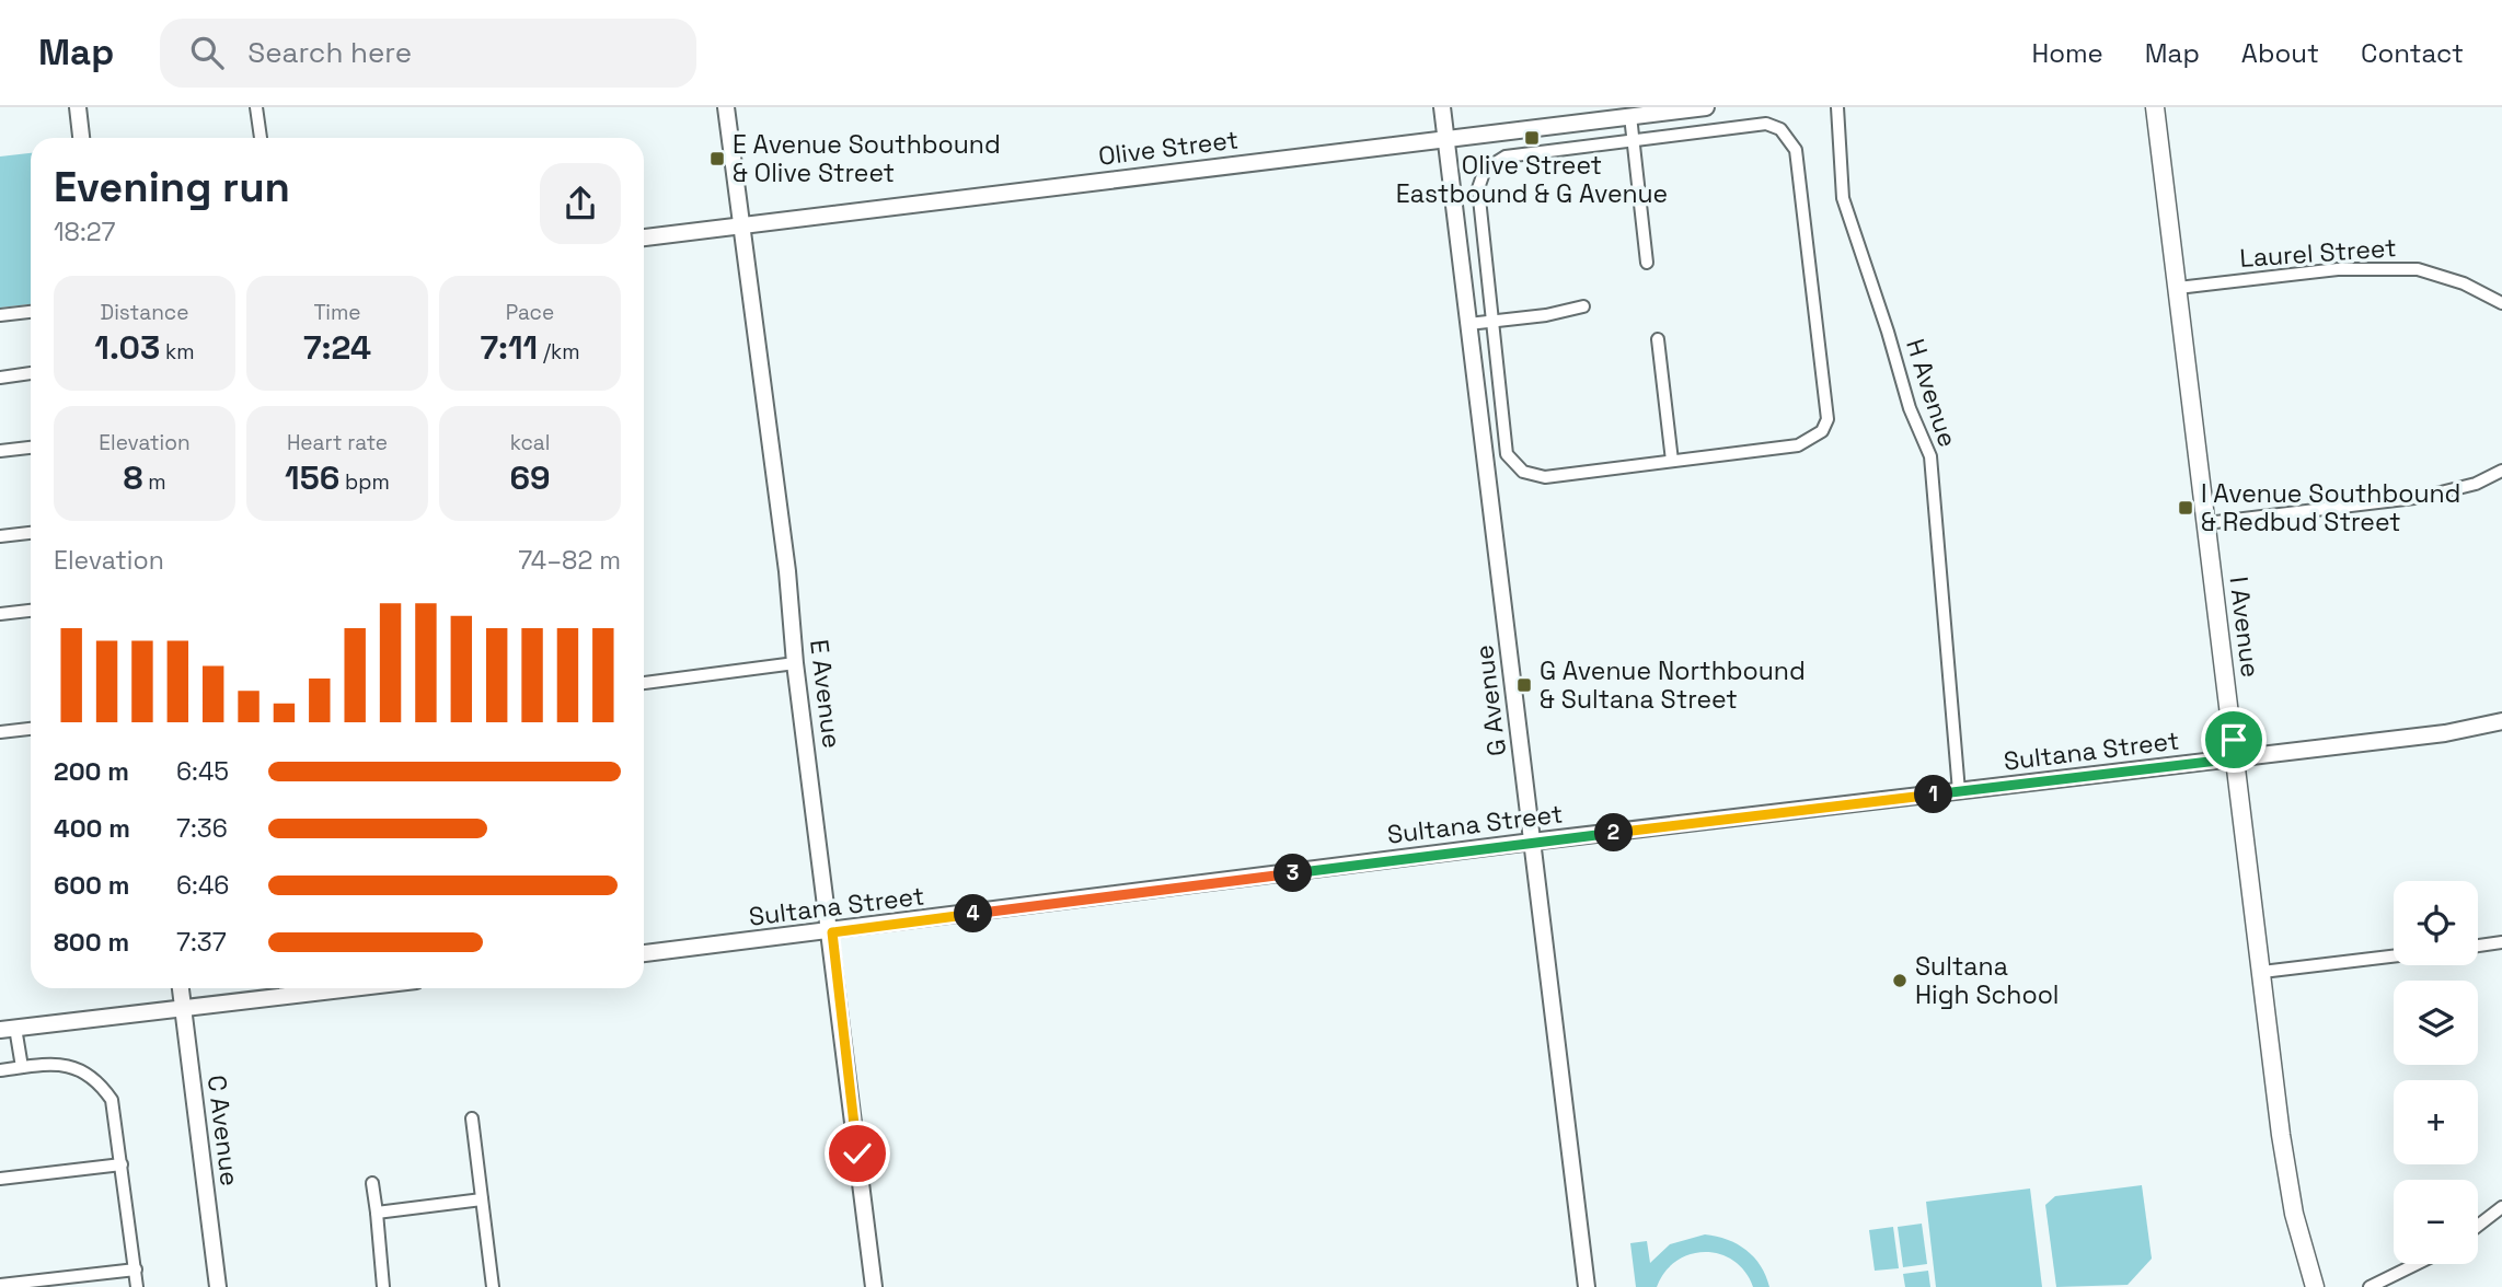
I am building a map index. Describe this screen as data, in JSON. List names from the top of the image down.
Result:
{
  "streets": {
    "main road": ["I Avenue"],
    "street": [
      "Olive Street",
      "Laurel Street",
      "H Avenue",
      "E Avenue",
      "G Avenue",
      "Sultana Street",
      "C Avenue"
    ]
  },
  "crossings": [
    ["Olive Street", "E Avenue"],
    ["Olive Street", "G Avenue"],
    ["Laurel Street", "I Avenue"],
    ["H Avenue", "Sultana Street"],
    ["I Avenue", "Sultana Street"],
    ["E Avenue", "Sultana Street"],
    ["G Avenue", "Sultana Street"]
  ],
  "places": {
    "transit": [
      "Olive Street Eastbound & G Avenue",
      "E Avenue Southbound & Olive Street",
      "I Avenue Southbound & Redbud Street",
      "G Avenue Northbound & Sultana Street"
    ],
    "other": ["Sultana High School"]
  },
  "page": {
    "header": "Map",
    "search": "Search here",
    "nav": [
      "Home",
      "Map",
      "About",
      "Contact"
    ],
    "heading": ["Evening run", "18:27"],
    "stats": [
      ["Distance", "1.03 km"],
      ["Time", "7:24"],
      ["Pace", "7:11 /km"],
      ["Elevation", "8 m"],
      ["Heart rate", "156 bpm"],
      ["kcal", "69"]
    ],
    "chart": ["Elevation", "74–82 m"],
    "list": [
      {
        "name": "200 m",
        "note": "6:45"
      },
      {
        "name": "400 m",
        "note": "7:36"
      },
      {
        "name": "600 m",
        "note": "6:46"
      },
      {
        "name": "800 m",
        "note": "7:37"
      }
    ],
    "pins": [
      "1",
      "2",
      "3",
      "4"
    ],
    "map_buttons": ["+", "−"]
  }
}
